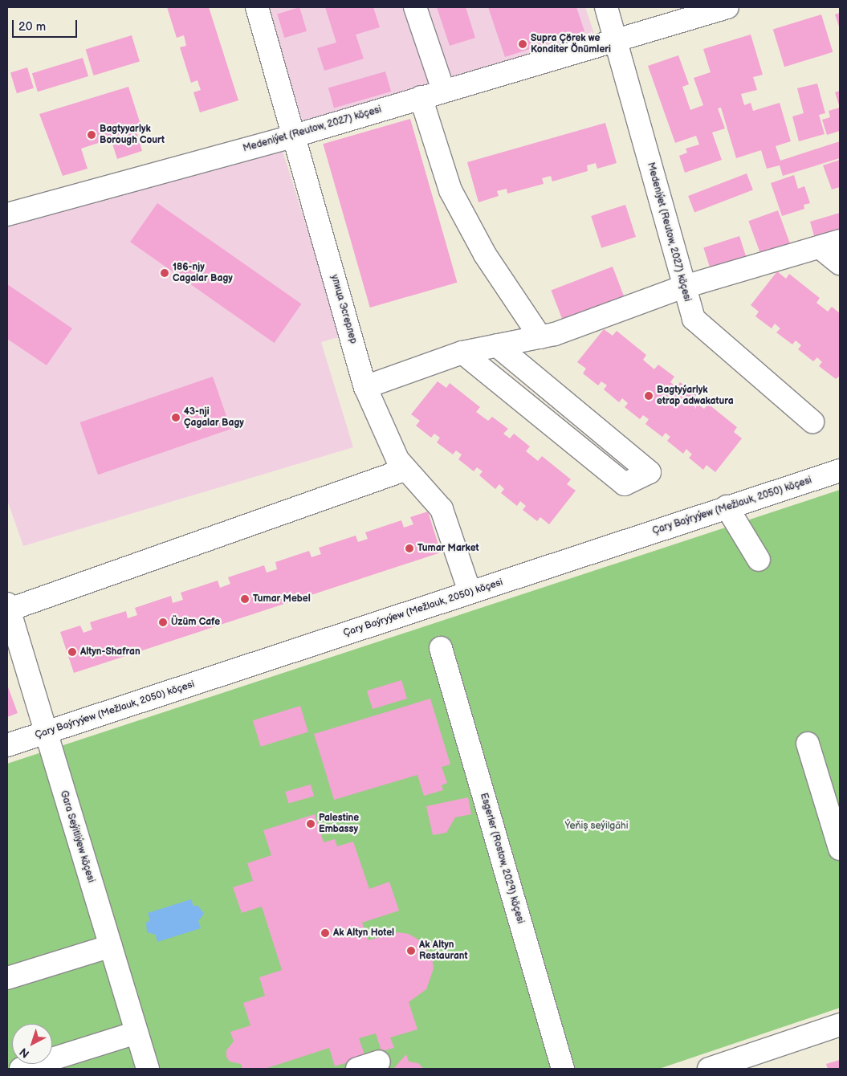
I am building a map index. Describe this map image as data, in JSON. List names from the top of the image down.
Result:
{
  "streets": {
    "street": [
      "Medeniýet (Reutow, 2027) köçesi",
      "улица Эсгерлер",
      "Çary Baýryýew (Mežlauk, 2050) köçesi",
      "Gara Seýitliýew köçesi",
      "Esgerler (Rostow, 2029) köçesi"
    ]
  },
  "crossings": [
    ["Medeniýet (Reutow, 2027) köçesi", "улица Эсгерлер"],
    ["улица Эсгерлер", "Çary Baýryýew (Mežlauk, 2050) köçesi"],
    ["Çary Baýryýew (Mežlauk, 2050) köçesi", "Gara Seýitliýew köçesi"]
  ],
  "parks": ["Ýeňiş seýilgähi"],
  "places": [
    "Supra Çörek we Konditer Önümleri",
    "Bagtyyarlyk Borough Court",
    "186-njy Cagalar Bagy",
    "Bagtyýarlyk etrap adwakatura",
    "43-nji Çagalar Bagy",
    "Tumar Market",
    "Tumar Mebel",
    "Üzüm Cafe",
    "Altyn-Shafran",
    "Palestine Embassy",
    "Ak Altyn Hotel",
    "Ak Altyn Restaurant"
  ],
  "scale_bar": "20 m",
  "north": "bottom left"
}
